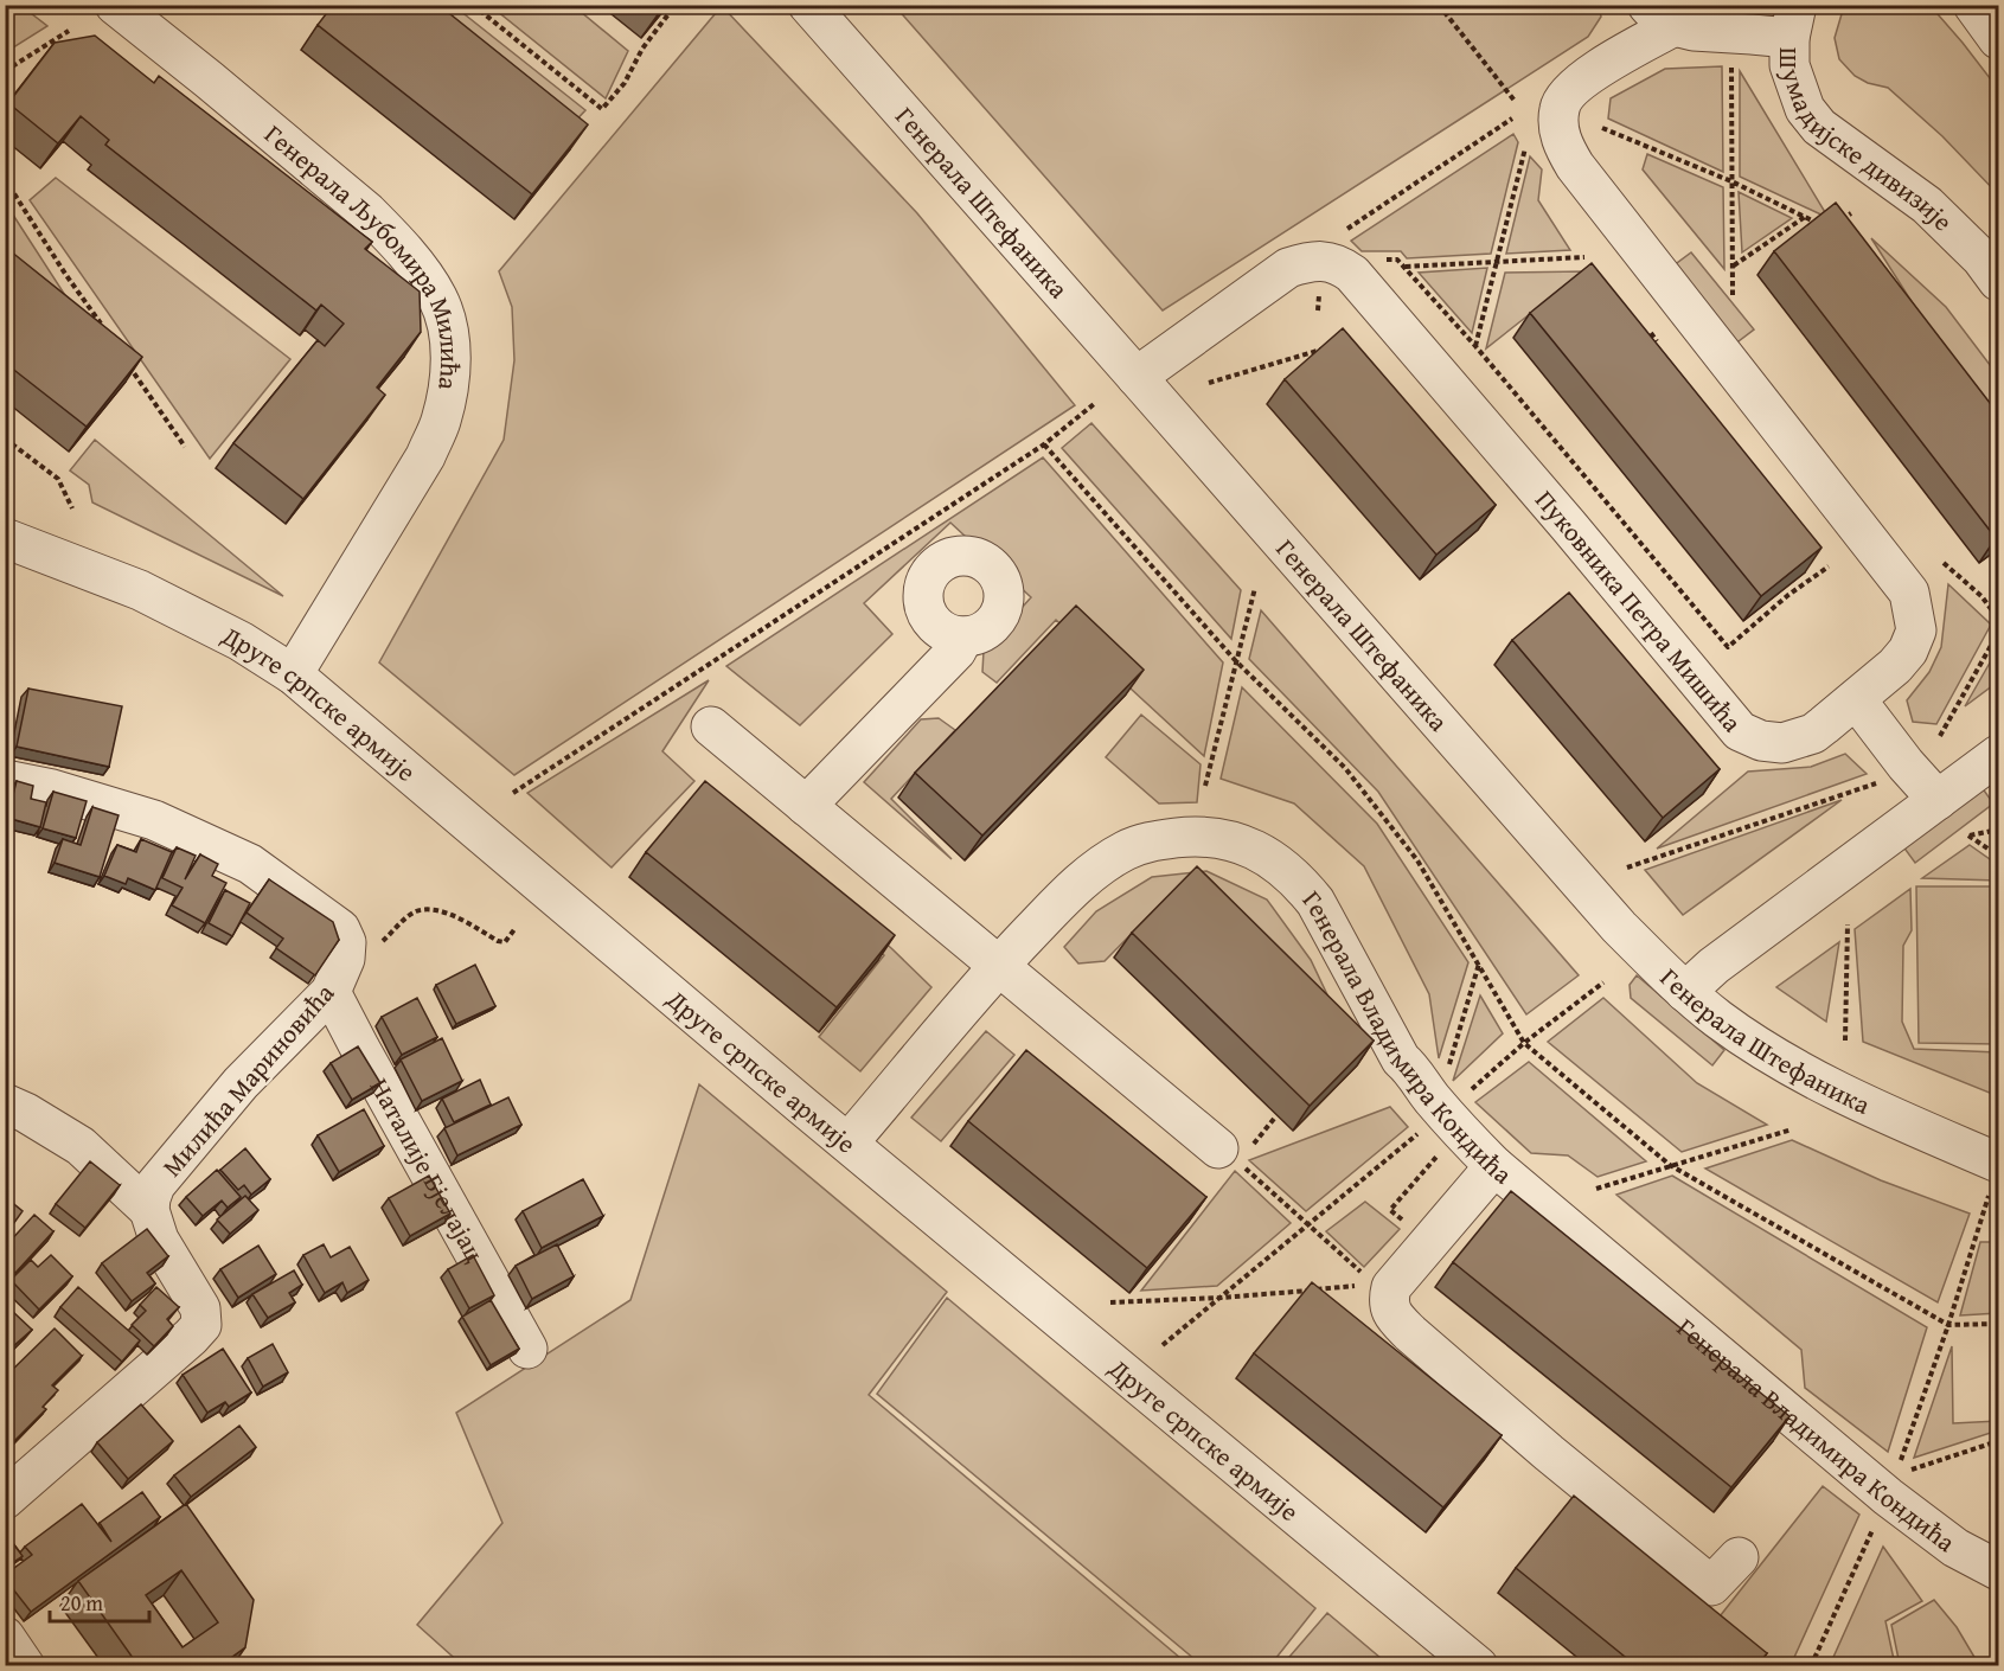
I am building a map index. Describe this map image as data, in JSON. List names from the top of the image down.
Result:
{
  "streets": {
    "street": [
      "Шумадијске дивизије",
      "Генерала Штефаника",
      "Генерала Љубомира Милића",
      "Пуковника Петра Мишића",
      "Друге српске армије",
      "Генерала Владимира Кондића",
      "Милића Мариновића",
      "Наталије Бјелајац"
    ]
  },
  "crossings": [
    ["Шумадијске дивизије", "Пуковника Петра Мишића"],
    ["Генерала Штефаника", "Пуковника Петра Мишића"],
    ["Генерала Љубомира Милића", "Друге српске армије"],
    ["Друге српске армије", "Генерала Владимира Кондића"],
    ["Милића Мариновића", "Наталије Бјелајац"]
  ],
  "scale_bar": "20 m"
}
